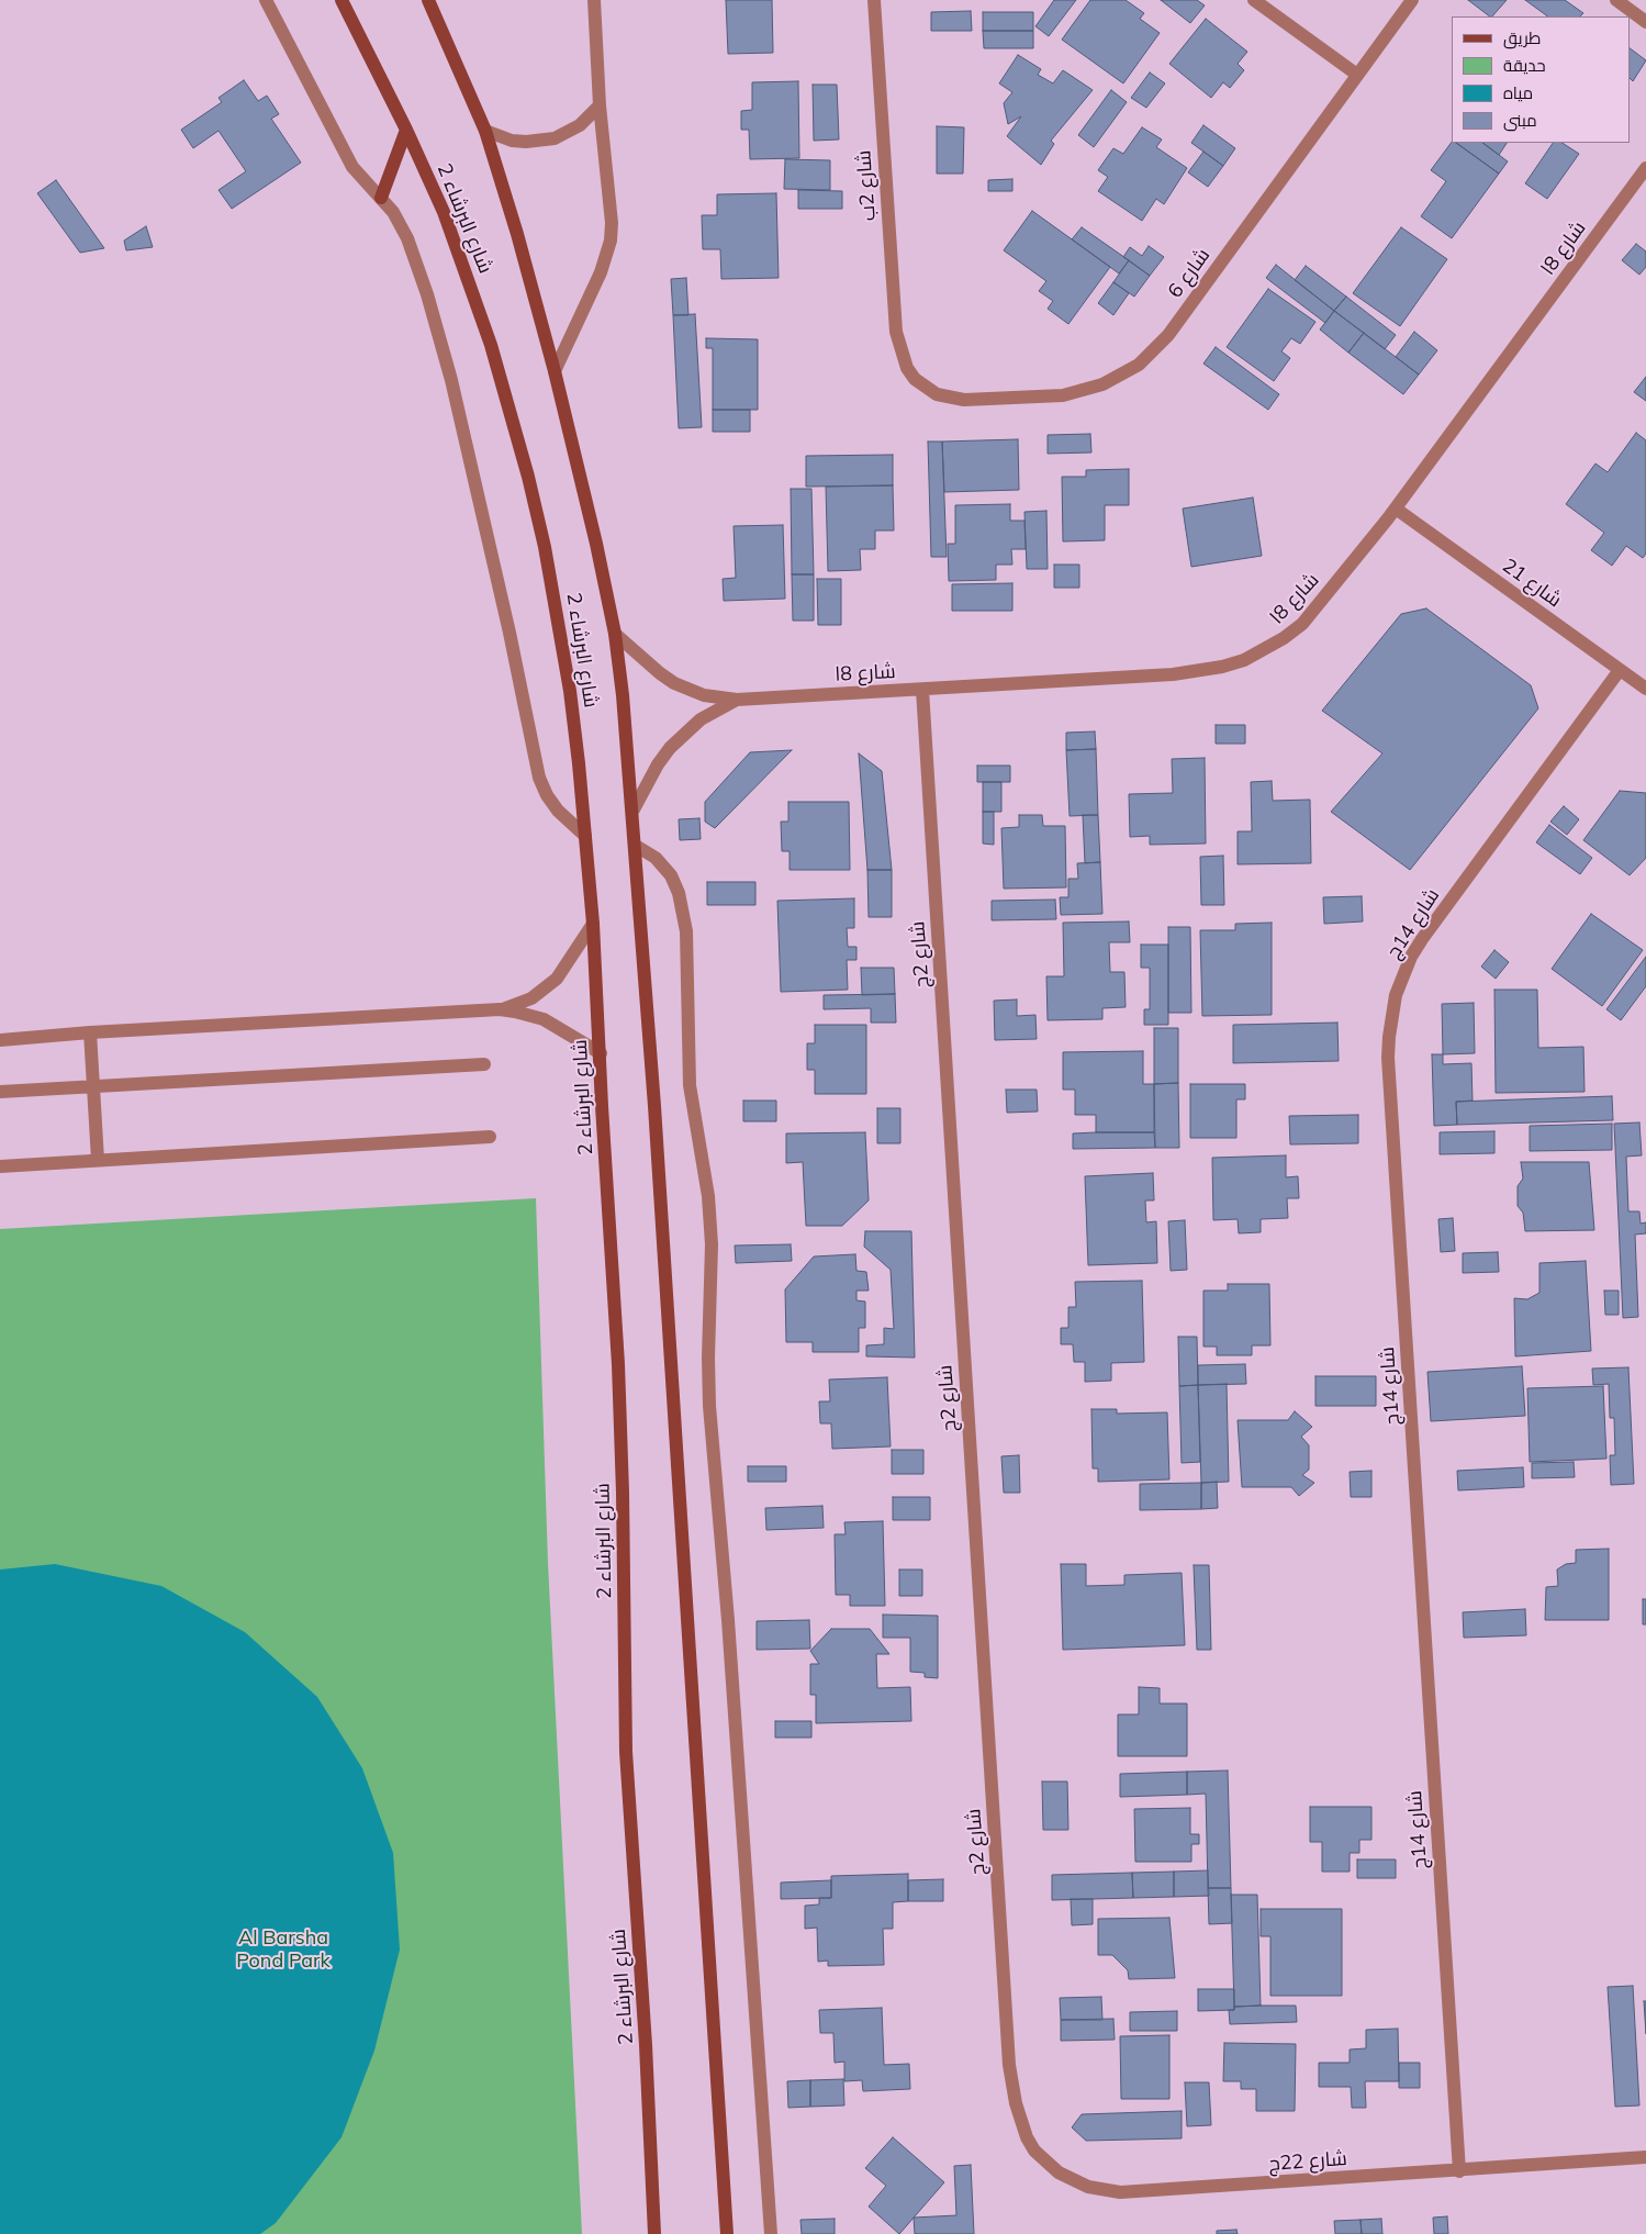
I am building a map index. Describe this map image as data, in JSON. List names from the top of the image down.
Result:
{
  "streets": {
    "street": [
      "شارع 2ب",
      "شارع البرشاء 2",
      "شارع 8ا",
      "شارع 6",
      "شارع 21",
      "شارع 14ج",
      "شارع 2ج",
      "شارع 22ج"
    ]
  },
  "crossings": [
    ["شارع 2ب", "شارع 6"],
    ["شارع البرشاء 2", "شارع 8ا"],
    ["شارع 8ا", "شارع 21"],
    ["شارع 8ا", "شارع 2ج"],
    ["شارع 21", "شارع 14ج"],
    ["شارع 14ج", "شارع 22ج"],
    ["شارع 2ج", "شارع 22ج"]
  ],
  "parks": ["Al Barsha Pond Park"],
  "legend": [
    "طريق",
    "حديقة",
    "مياه",
    "مبنى"
  ]
}
